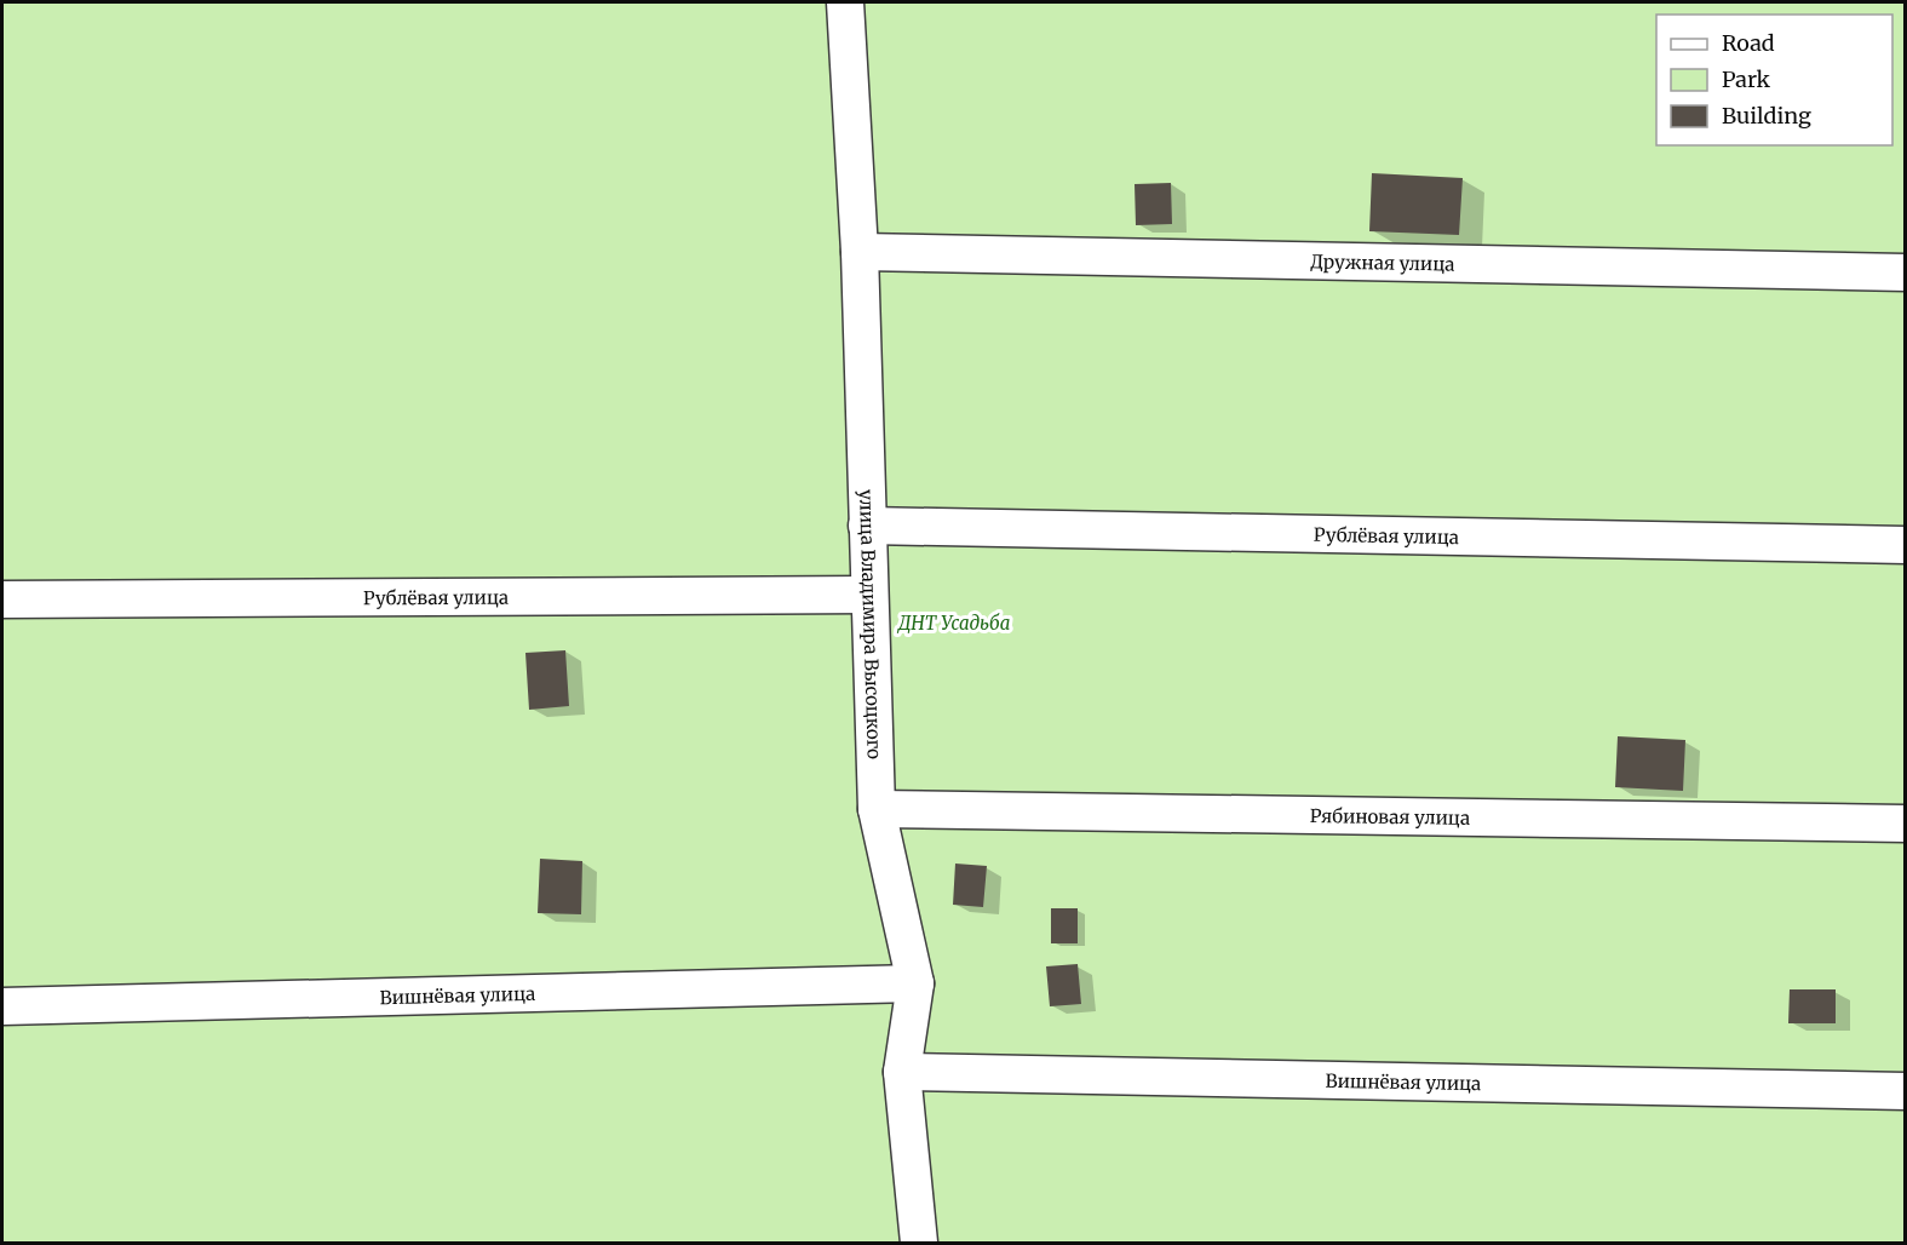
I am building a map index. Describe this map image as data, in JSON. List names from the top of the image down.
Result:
{
  "streets": {
    "street": [
      "Дружная улица",
      "Рублёвая улица",
      "улица Владимира Высоцкого",
      "Рябиновая улица",
      "Вишнёвая улица"
    ]
  },
  "crossings": [
    ["Дружная улица", "улица Владимира Высоцкого"],
    ["Рублёвая улица", "улица Владимира Высоцкого"],
    ["улица Владимира Высоцкого", "Рябиновая улица"],
    ["улица Владимира Высоцкого", "Вишнёвая улица"]
  ],
  "parks": ["ДНТ Усадьба"],
  "legend": ["Road", "Park", "Building"]
}
